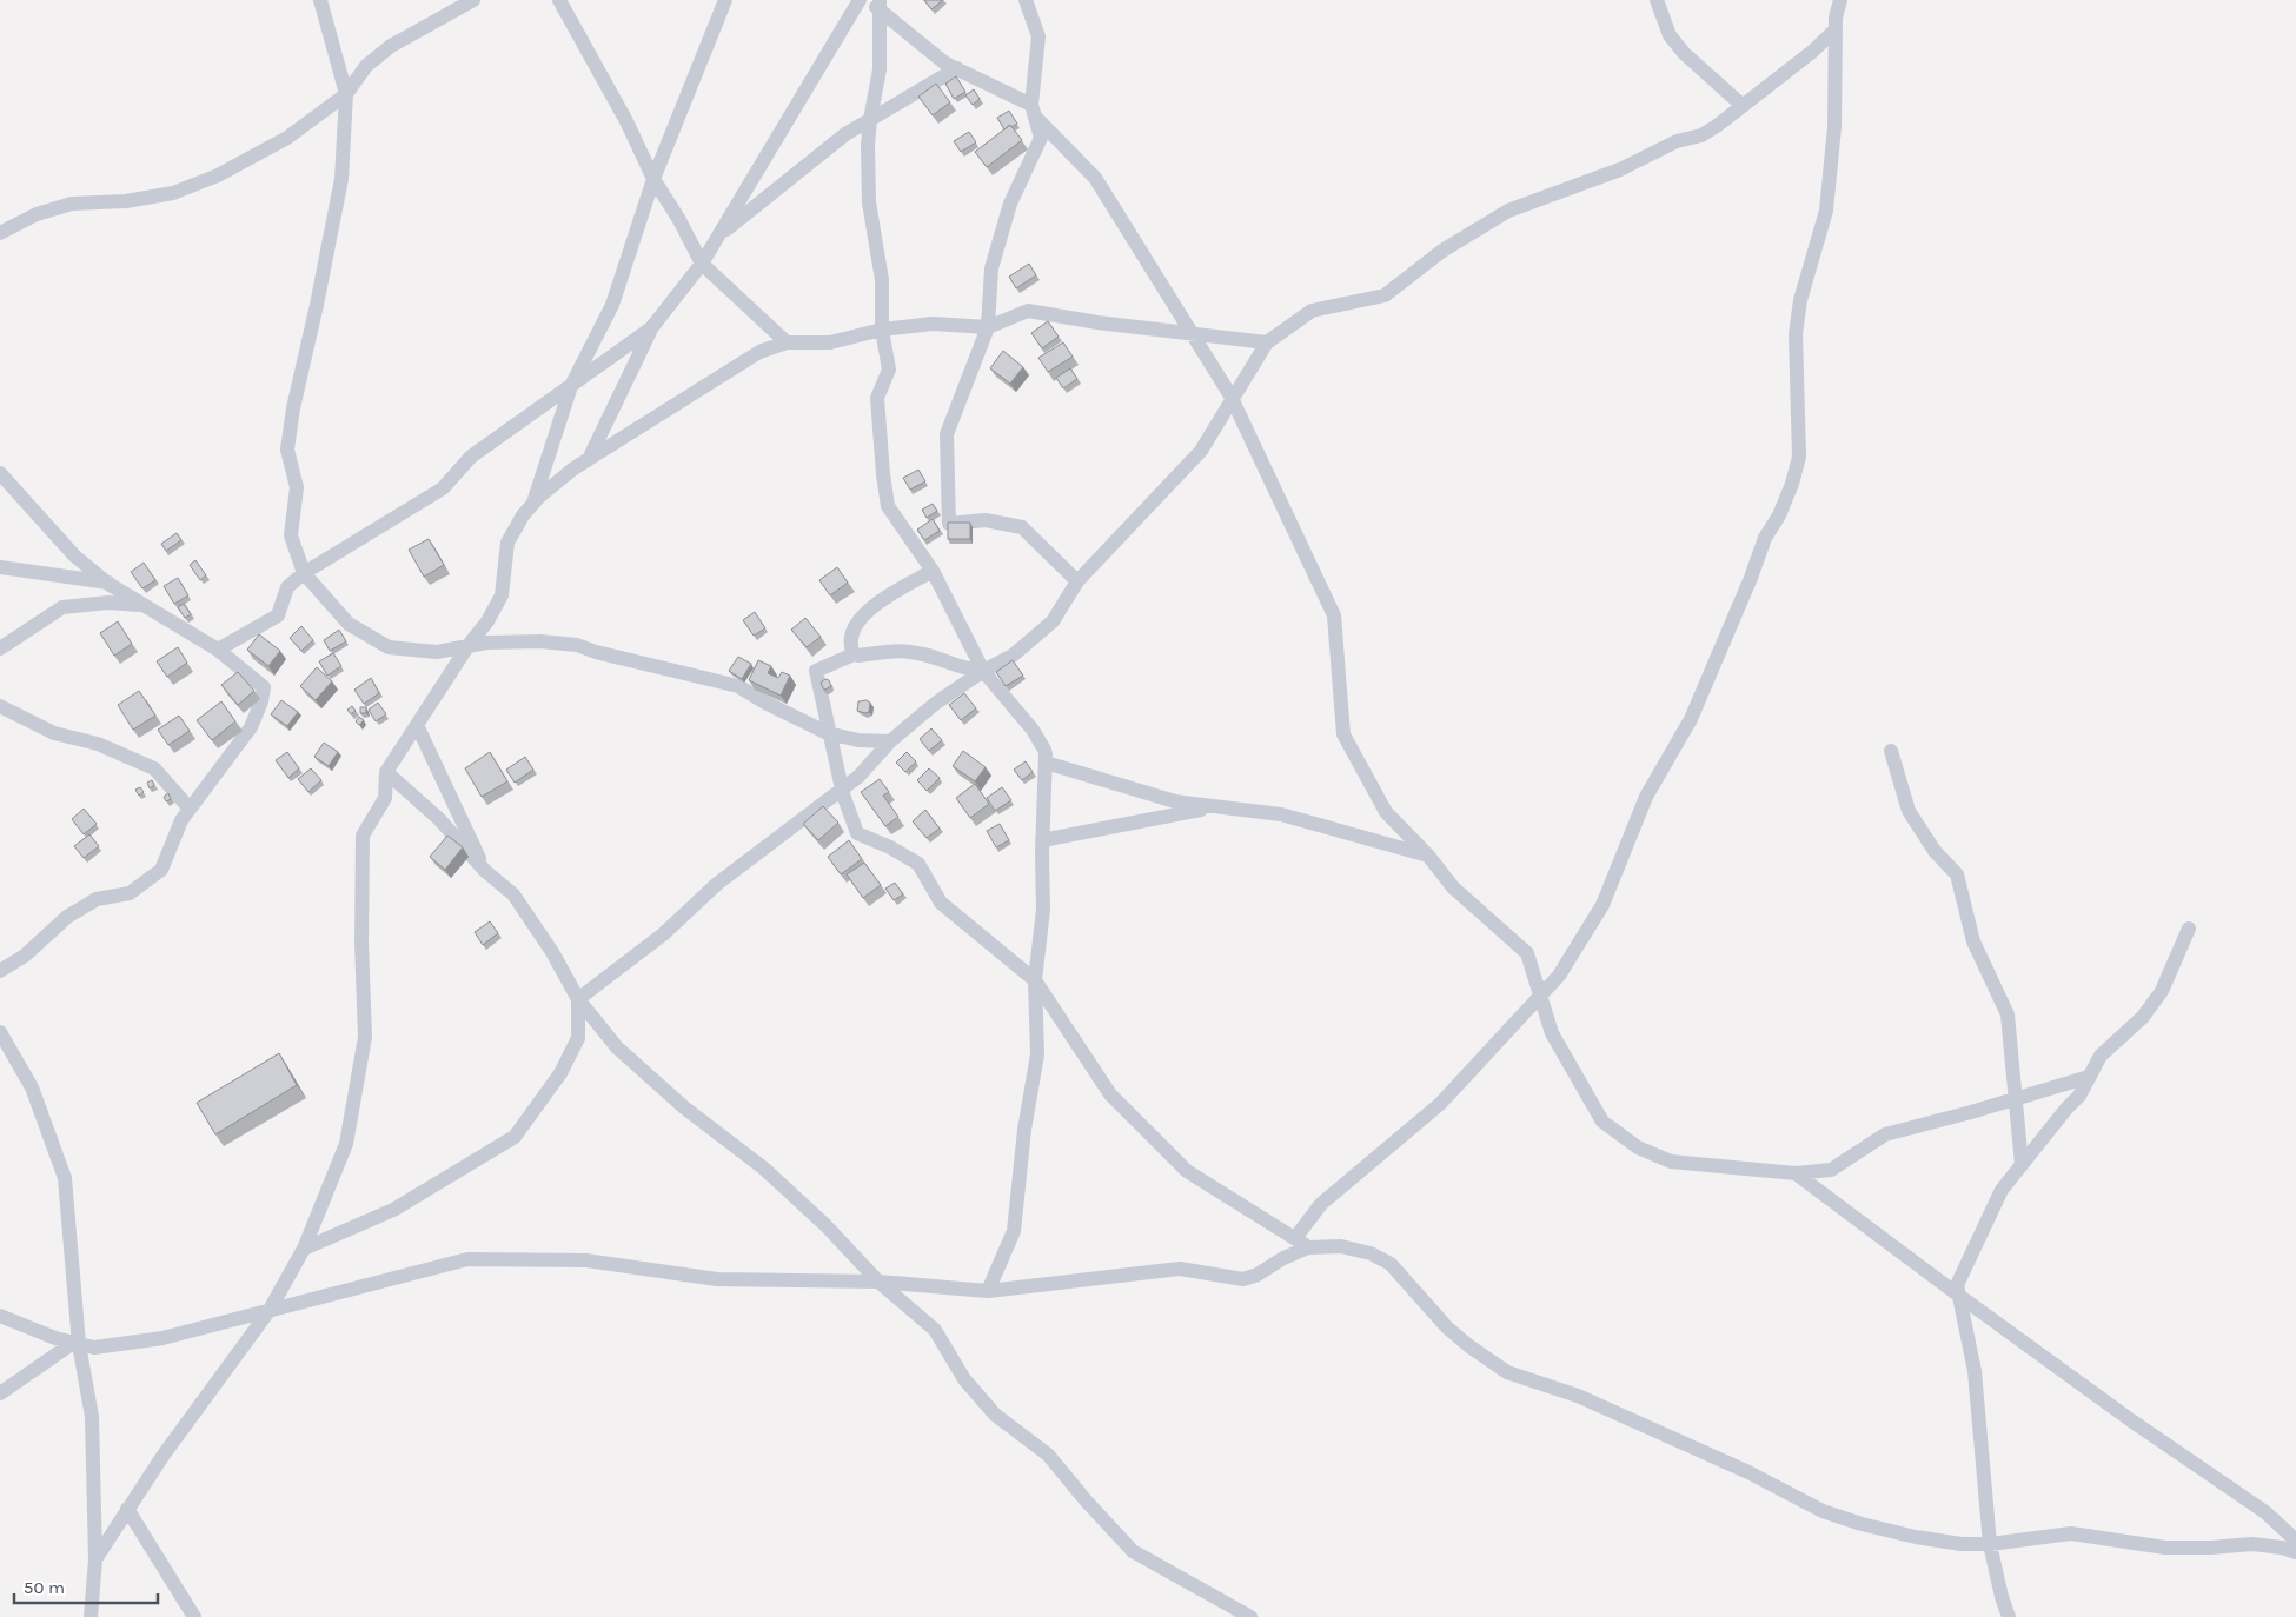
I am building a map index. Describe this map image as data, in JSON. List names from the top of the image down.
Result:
{
  "scale_bar": "50 m"
}
